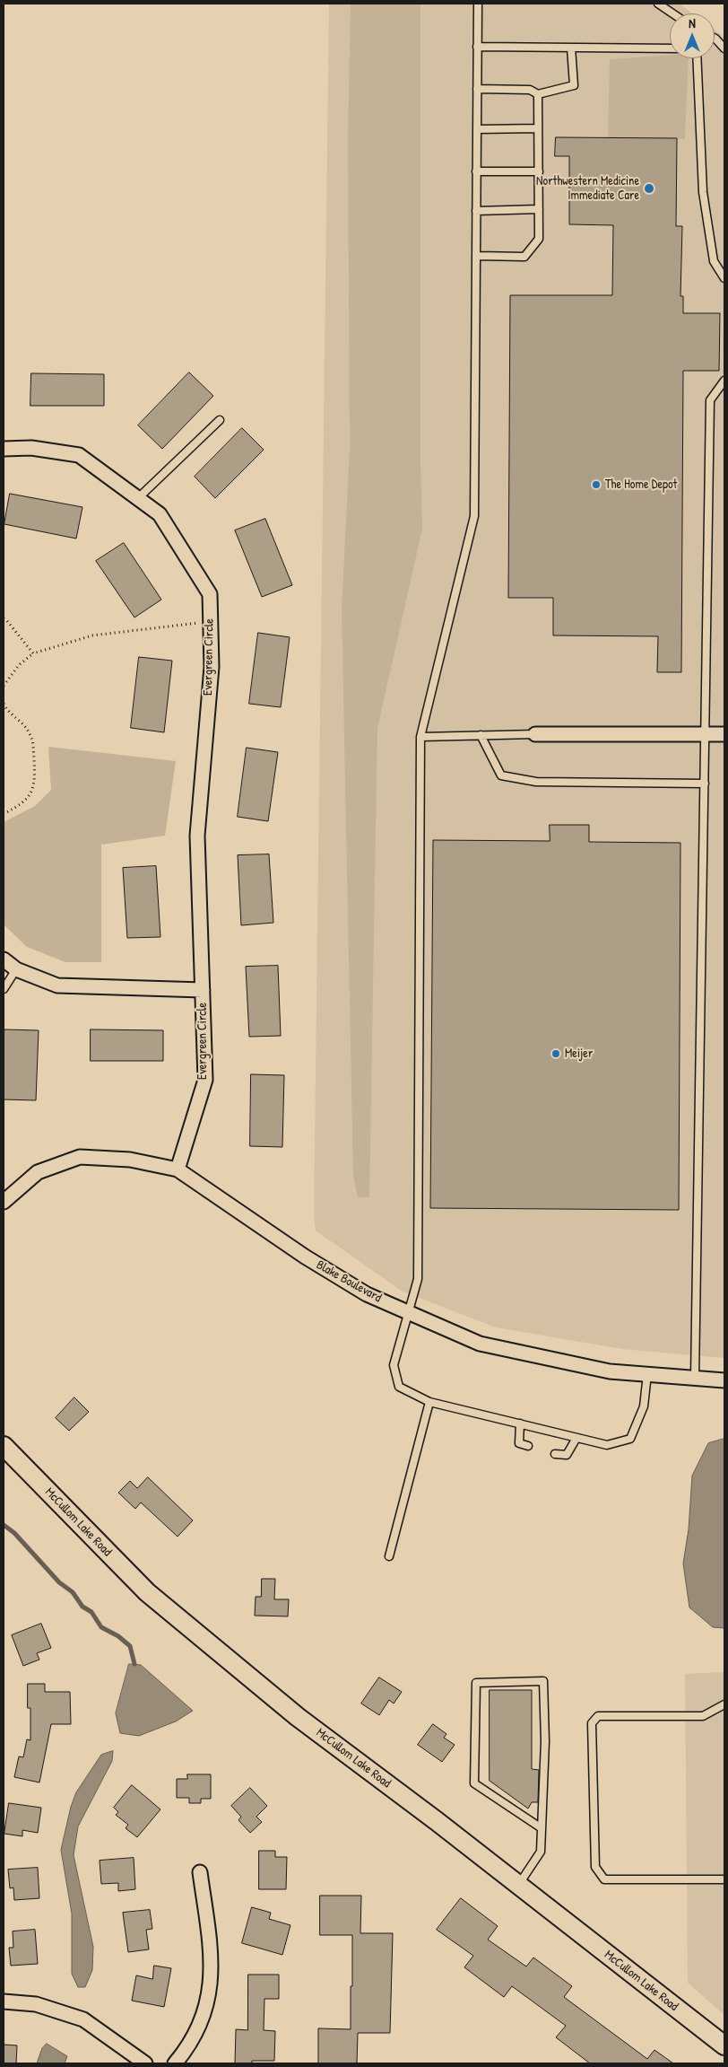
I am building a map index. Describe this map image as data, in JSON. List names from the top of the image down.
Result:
{
  "streets": {
    "street": ["Evergreen Circle", "Blake Boulevard", "McCullom Lake Road"]
  },
  "crossings": [
    ["Evergreen Circle", "Blake Boulevard"]
  ],
  "places": ["Northwestern Medicine Immediate Care", "The Home Depot", "Meijer"],
  "north": "top"
}
